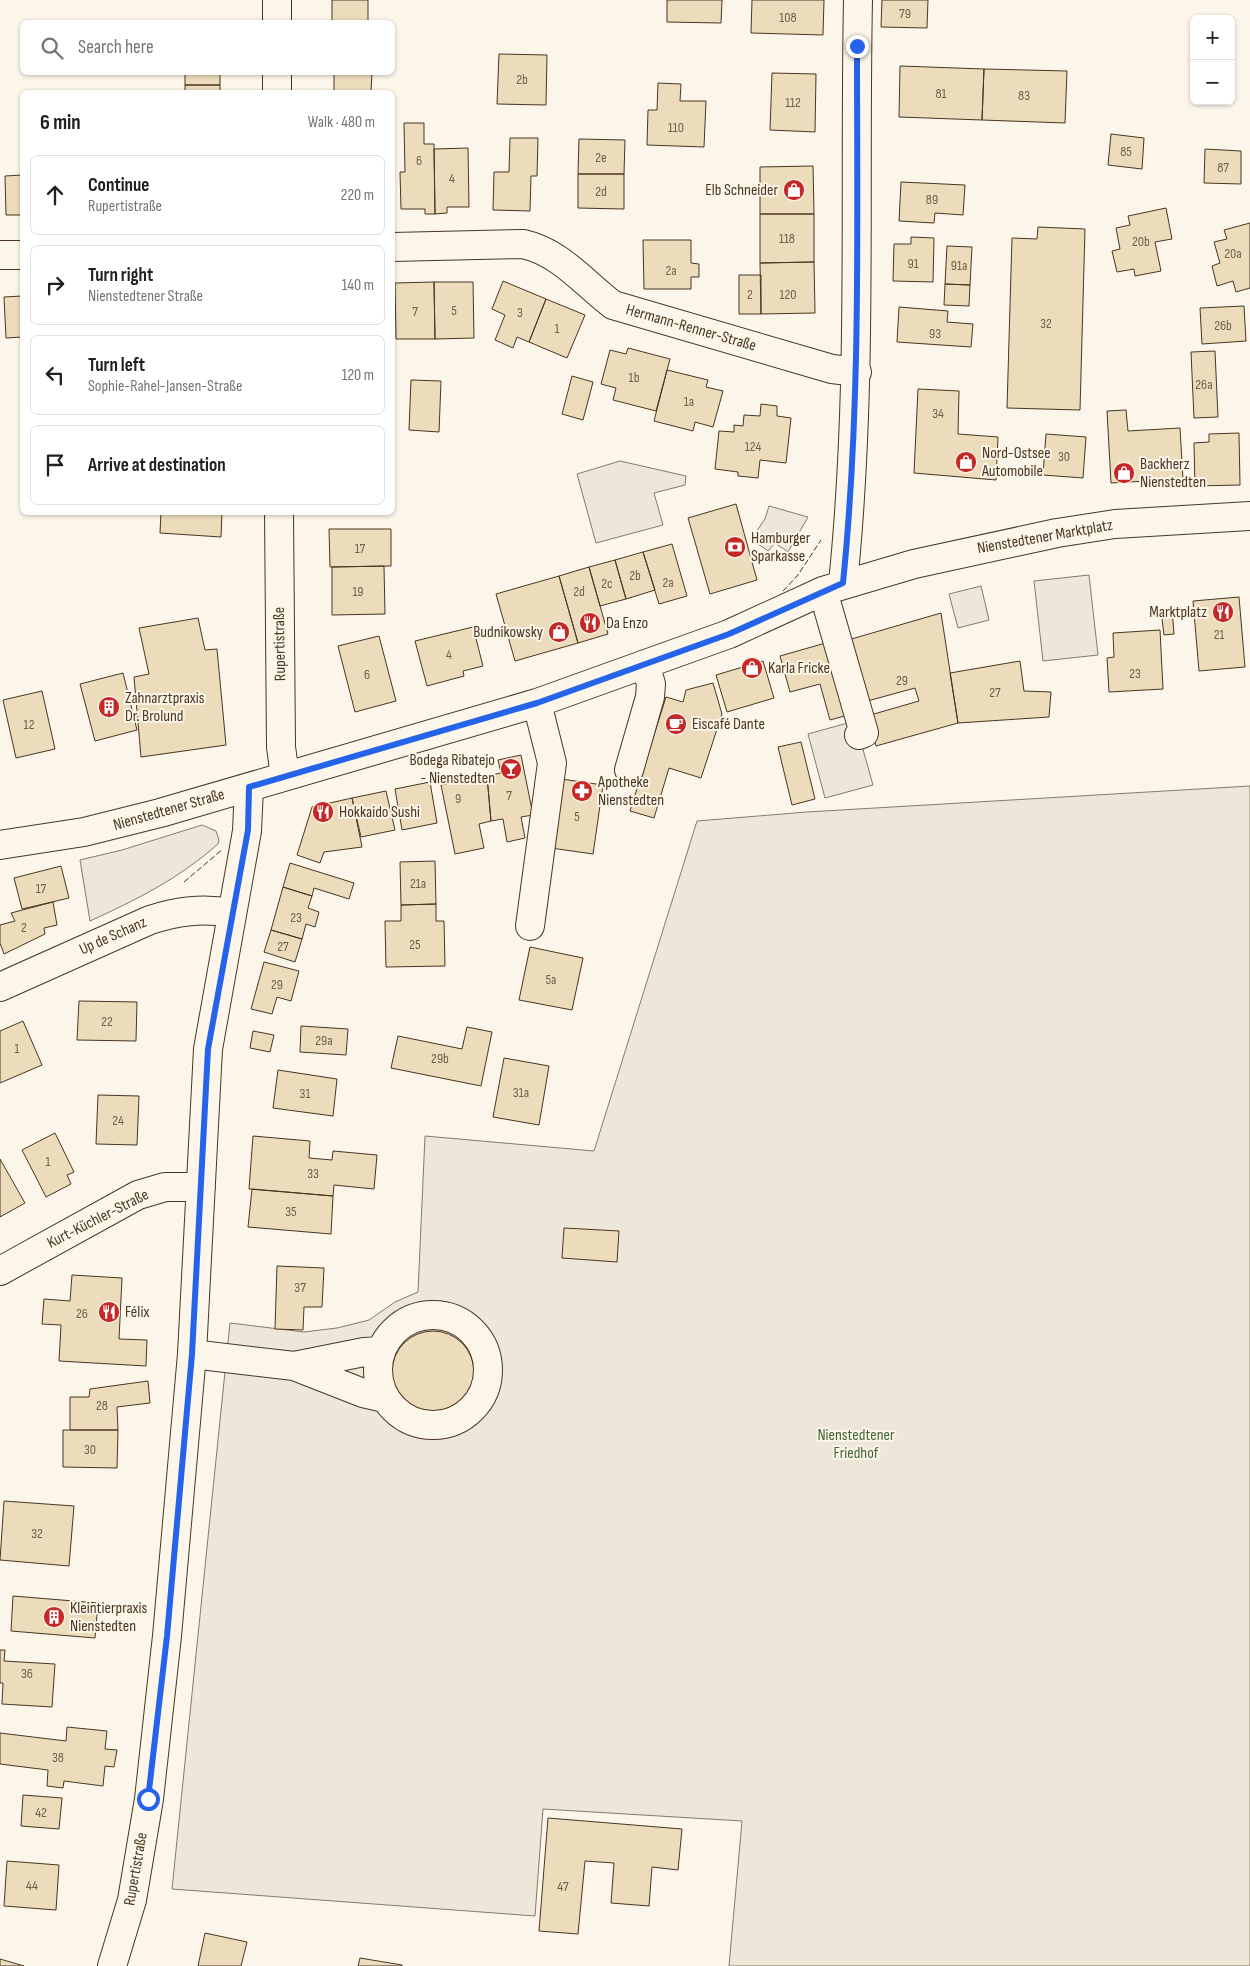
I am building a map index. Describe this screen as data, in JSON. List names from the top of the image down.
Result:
{
  "streets": {
    "street": [
      "Hermann-Renner-Straße",
      "Nienstedtener Marktplatz",
      "Rupertistraße",
      "Nienstedtener Straße",
      "Up de Schanz",
      "Kurt-Küchler-Straße"
    ]
  },
  "crossings": [
    ["Nienstedtener Marktplatz", "Nienstedtener Straße"],
    ["Rupertistraße", "Nienstedtener Straße"],
    ["Rupertistraße", "Up de Schanz"],
    ["Rupertistraße", "Kurt-Küchler-Straße"]
  ],
  "parks": ["Nienstedtener Friedhof"],
  "places": {
    "shop": [
      "Elb Schneider",
      "Nord-Ostsee Automobile",
      "Backherz Nienstedten",
      "Budnikowsky",
      "Karla Fricke"
    ],
    "bank": ["Hamburger Sparkasse"],
    "restaurant": [
      "Marktplatz",
      "Da Enzo",
      "Hokkaido Sushi",
      "Félix"
    ],
    "building": ["Zahnarztpraxis Dr. Brolund", "Kleintierpraxis Nienstedten"],
    "cafe": ["Eiscafé Dante"],
    "bar": ["Bodega Ribatejo - Nienstedten"],
    "pharmacy": ["Apotheke Nienstedten"]
  },
  "house_numbers": [
    "79",
    "108",
    "2b",
    "81",
    "83",
    "112",
    "110",
    "85",
    "2e",
    "6",
    "87",
    "4",
    "2d",
    "89",
    "118",
    "20b",
    "20a",
    "91",
    "91a",
    "2a",
    "2",
    "120",
    "5",
    "7",
    "3",
    "32",
    "26b",
    "1",
    "93",
    "1b",
    "26a",
    "1a",
    "34",
    "124",
    "30",
    "17",
    "2b",
    "2a",
    "2c",
    "19",
    "2d",
    "21",
    "4",
    "23",
    "6",
    "29",
    "27",
    "12",
    "7",
    "9",
    "5",
    "21a",
    "17",
    "23",
    "2",
    "25",
    "27",
    "5a",
    "29",
    "22",
    "29a",
    "1",
    "29b",
    "31a",
    "31",
    "24",
    "1",
    "33",
    "35",
    "37",
    "26",
    "28",
    "30",
    "32",
    "36",
    "38",
    "42",
    "44",
    "47"
  ],
  "page": {
    "map_buttons": ["+", "−"],
    "search": "Search here",
    "heading": ["6 min", "Walk · 480 m"],
    "list": [
      ["Continue", "Rupertistraße", "220 m"],
      ["Turn right", "Nienstedtener Straße", "140 m"],
      ["Turn left", "Sophie-Rahel-Jansen-Straße", "120 m"],
      "Arrive at destination"
    ]
  }
}
